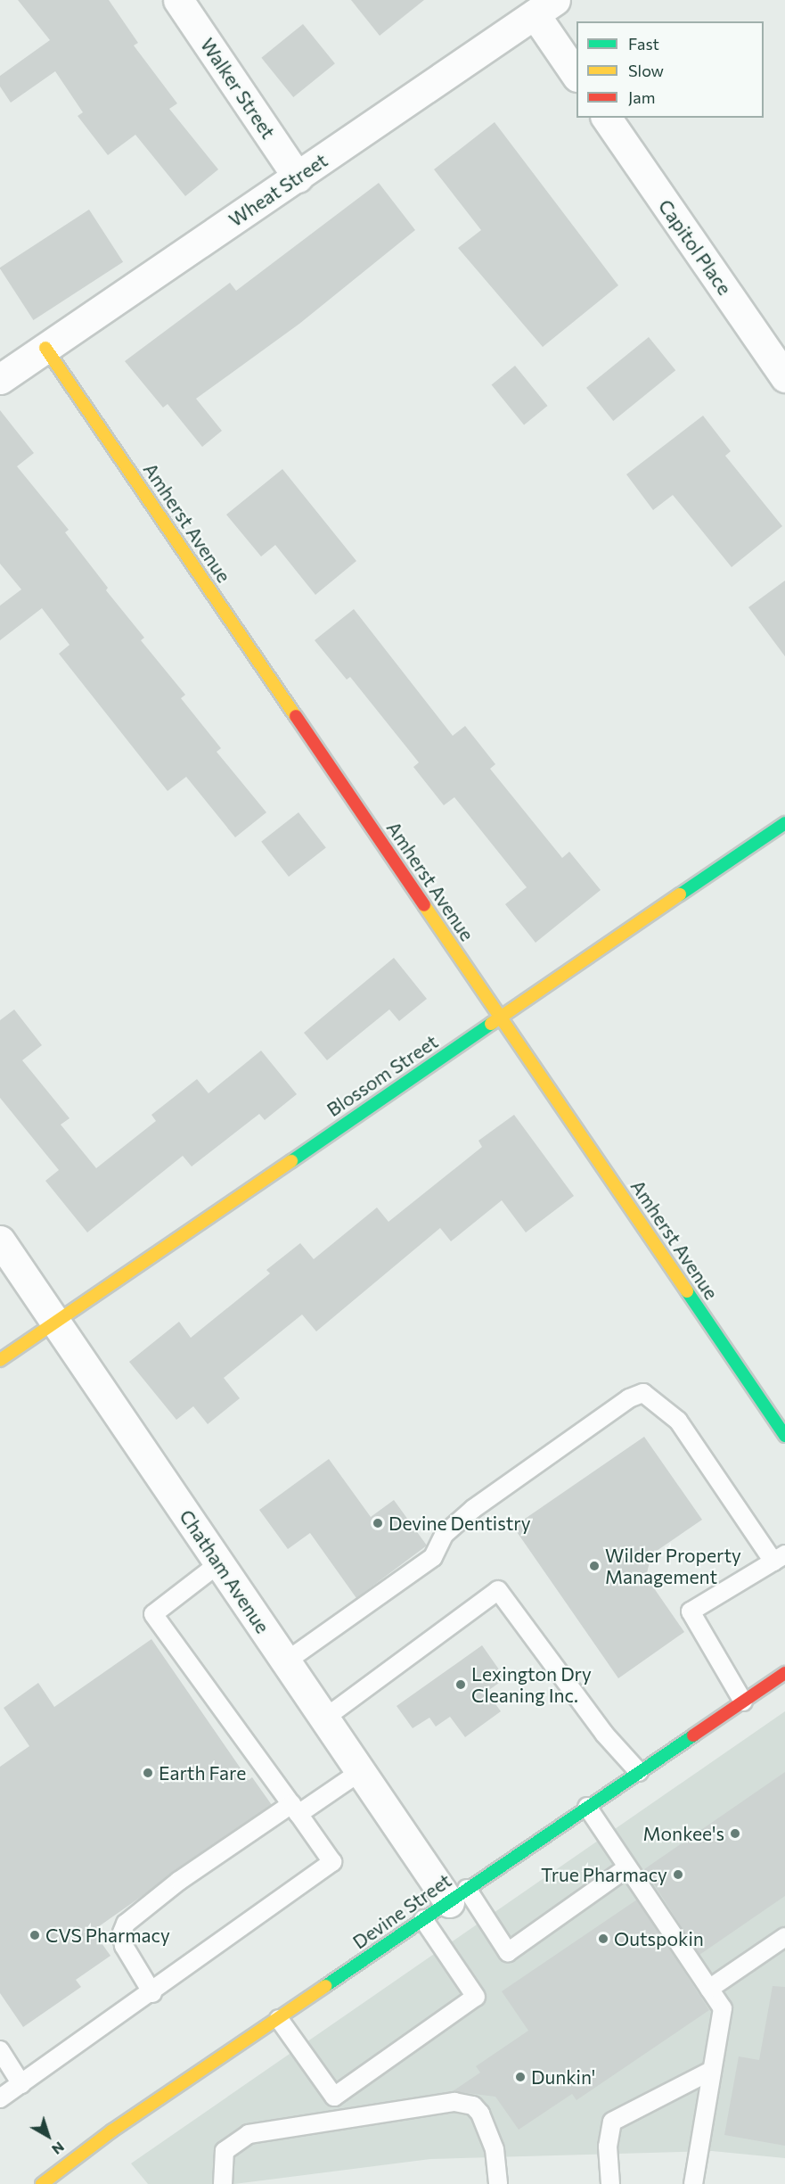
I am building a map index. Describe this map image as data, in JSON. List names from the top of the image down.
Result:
{
  "streets": {
    "street": [
      "Walker Street",
      "Wheat Street",
      "Capitol Place",
      "Amherst Avenue",
      "Blossom Street",
      "Chatham Avenue",
      "Devine Street"
    ]
  },
  "crossings": [
    ["Walker Street", "Wheat Street"],
    ["Wheat Street", "Amherst Avenue"],
    ["Amherst Avenue", "Blossom Street"],
    ["Blossom Street", "Chatham Avenue"],
    ["Chatham Avenue", "Devine Street"]
  ],
  "places": [
    "Devine Dentistry",
    "Wilder Property Management",
    "Lexington Dry Cleaning Inc.",
    "Earth Fare",
    "Monkee's",
    "True Pharmacy",
    "CVS Pharmacy",
    "Outspokin",
    "Dunkin'"
  ],
  "legend": ["Fast", "Slow", "Jam"],
  "north": "bottom right"
}
